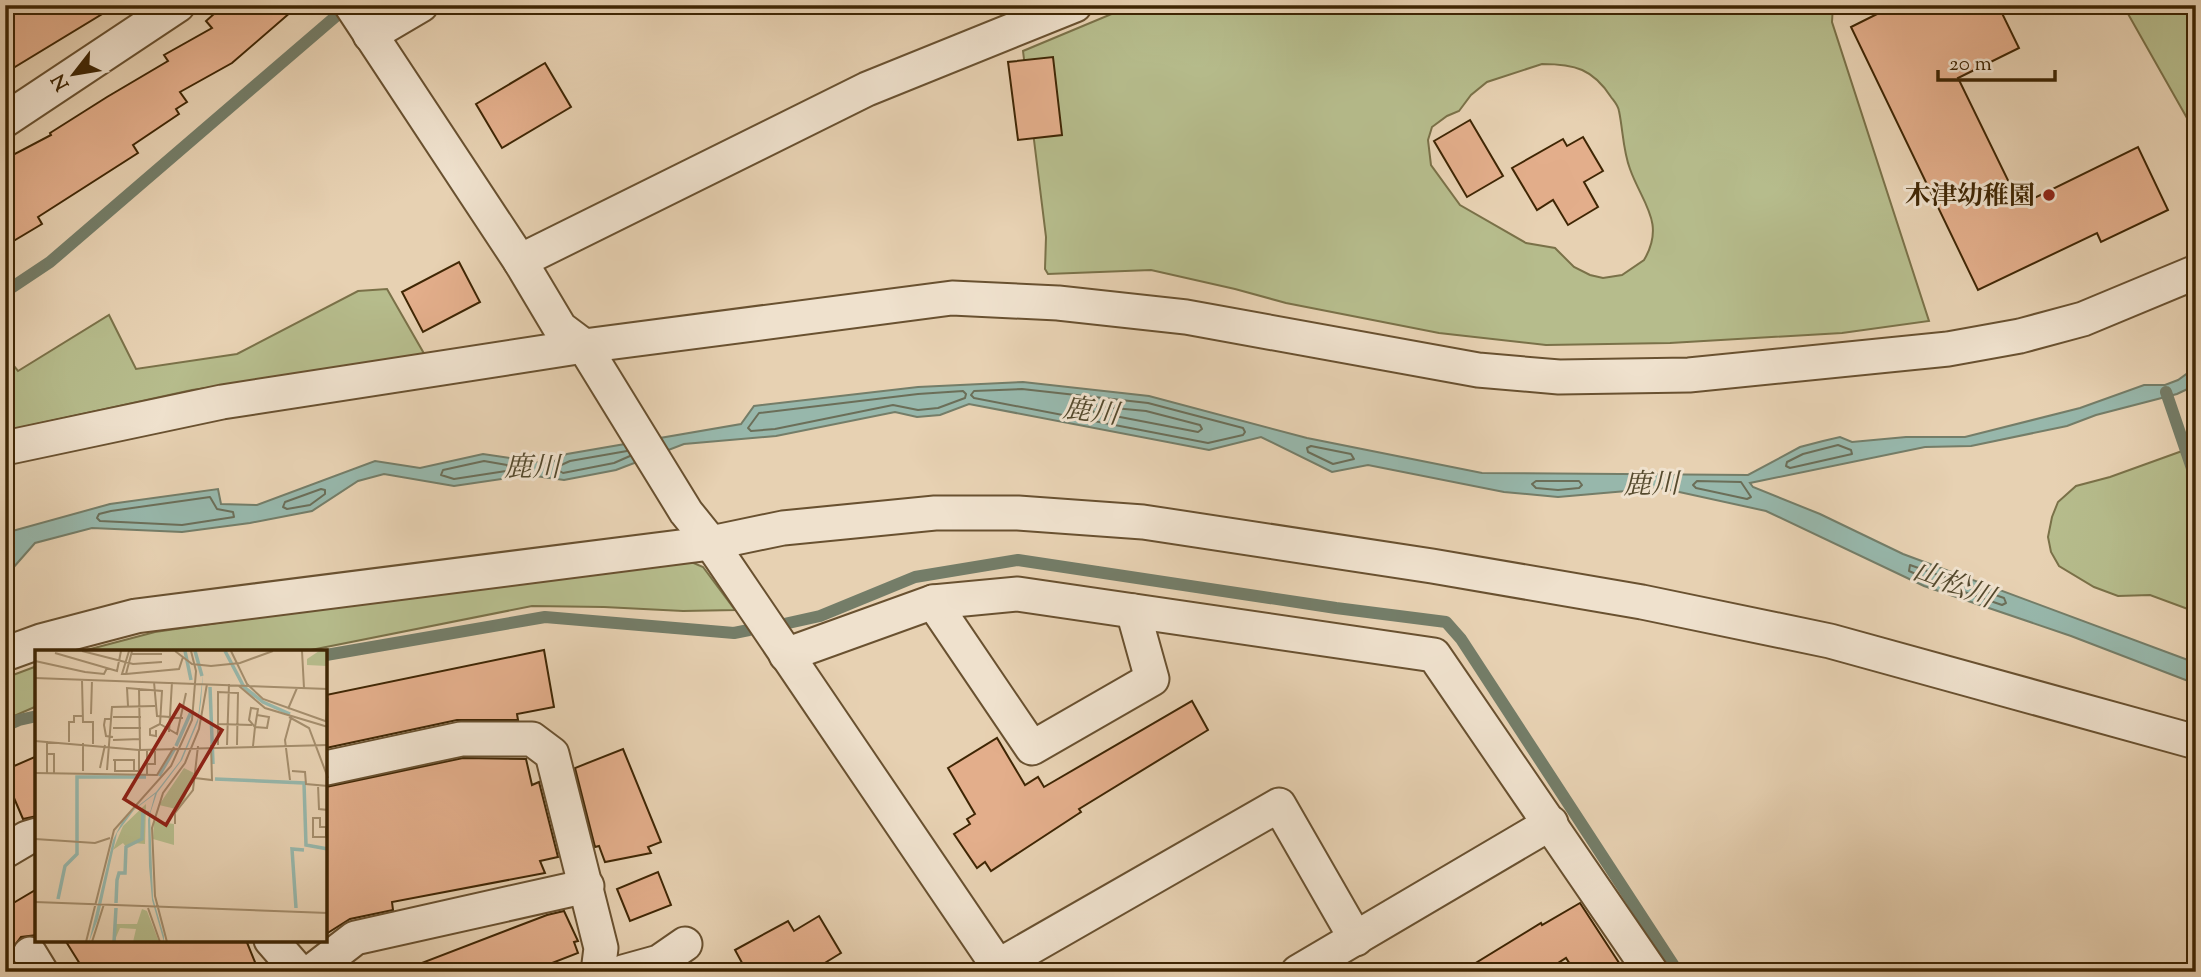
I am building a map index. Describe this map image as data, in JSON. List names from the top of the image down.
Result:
{
  "water": ["鹿川", "山松川"],
  "places": ["木津幼稚園"],
  "scale_bar": "20 m",
  "north": "bottom left"
}
